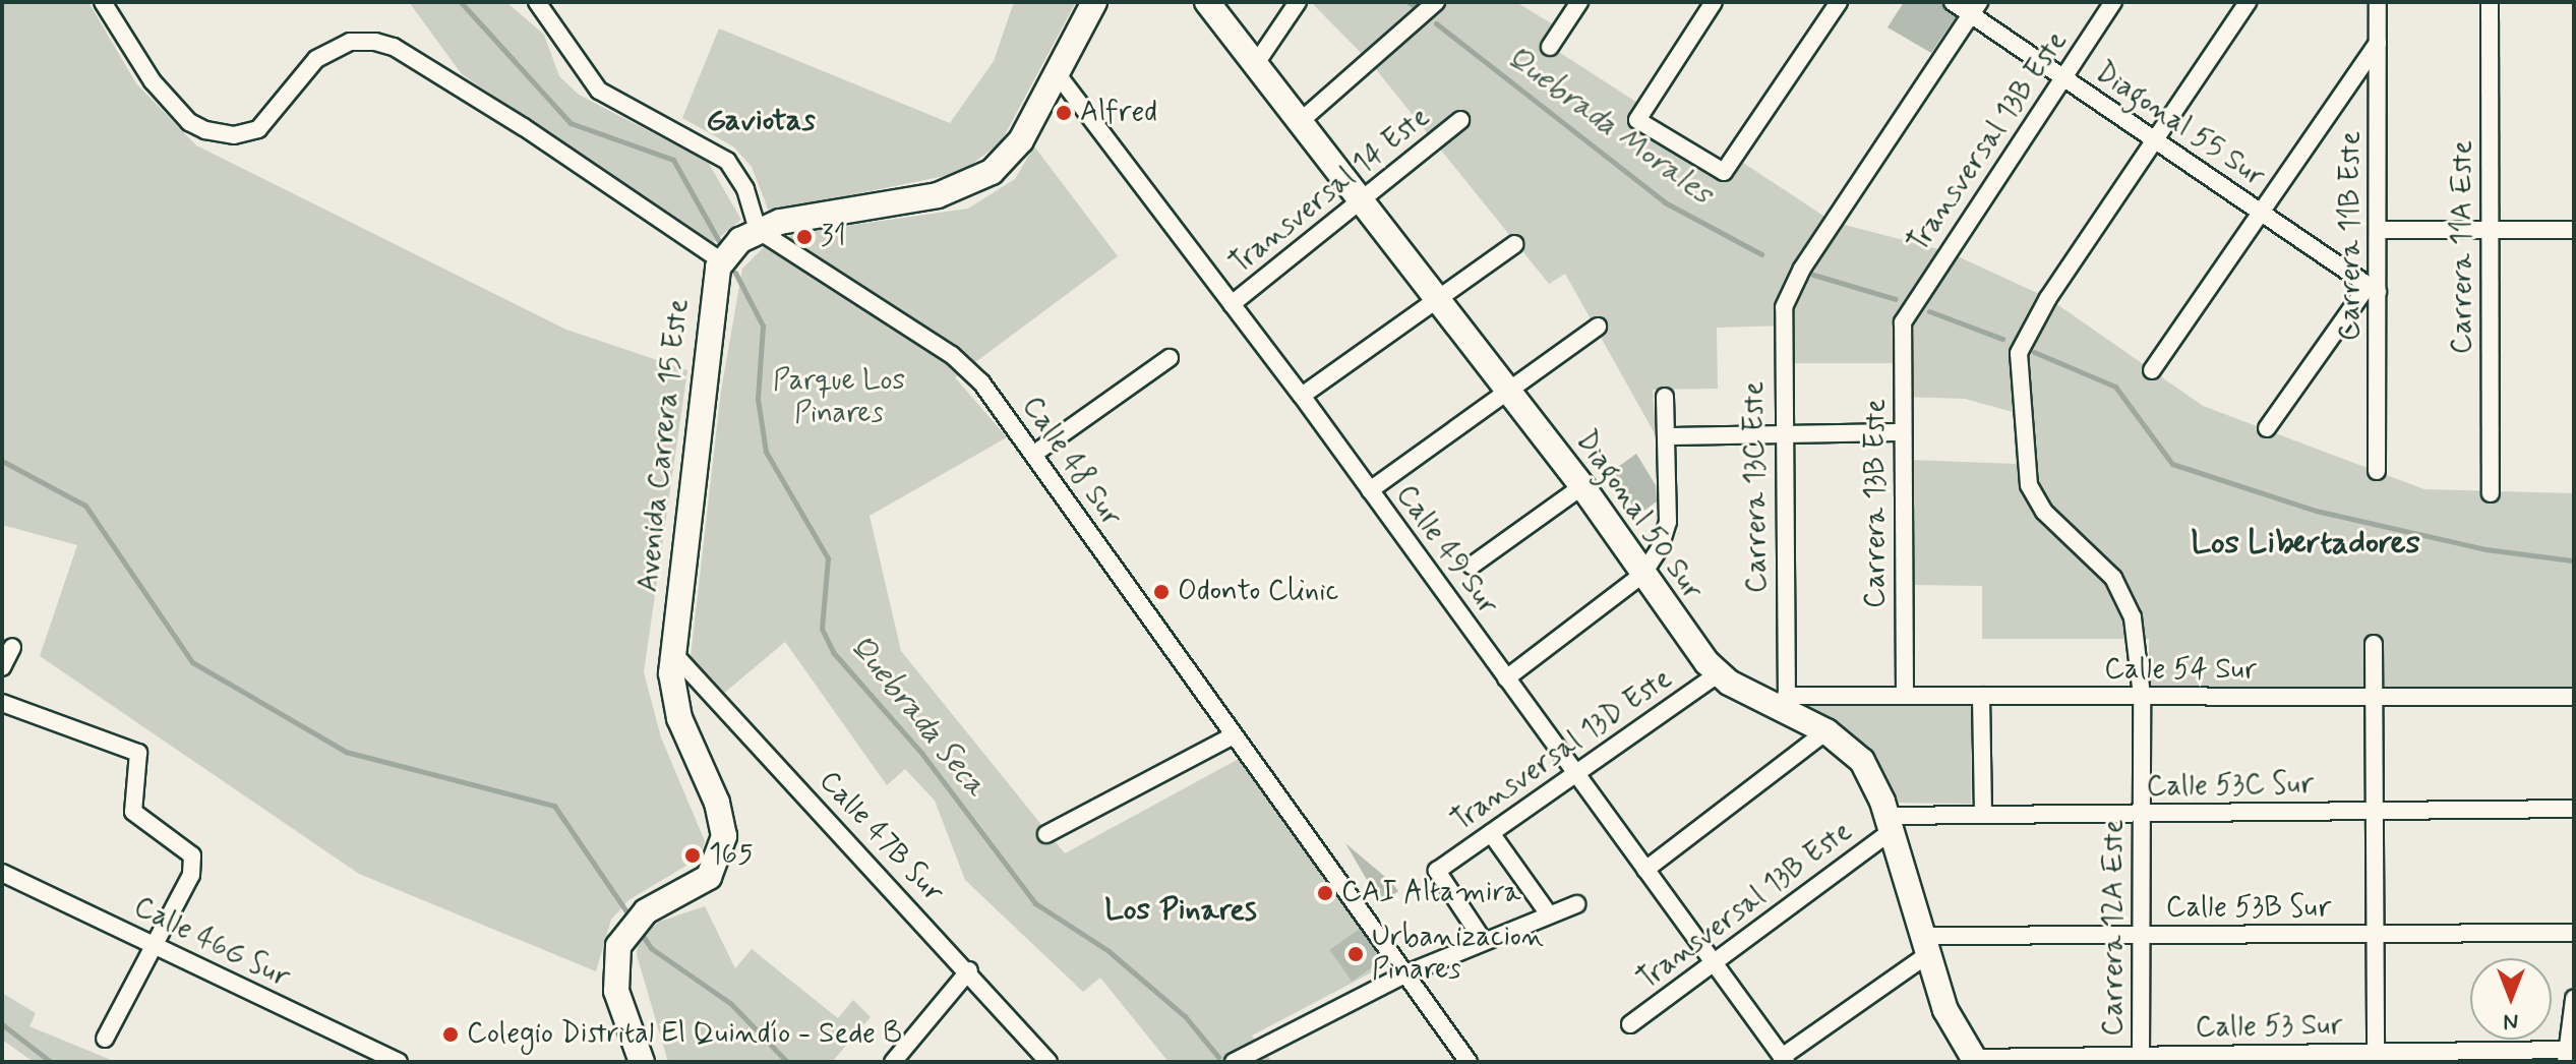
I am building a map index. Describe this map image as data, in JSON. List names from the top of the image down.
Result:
{
  "streets": {
    "main road": ["Avenida Carrera 15 Este", "Diagonal 50 Sur"],
    "street": [
      "Diagonal 55 Sur",
      "Transversal 13B Este",
      "Transversal 14 Este",
      "Carrera 11B Este",
      "Carrera 11A Este",
      "Calle 48 Sur",
      "Carrera 13C Este",
      "Carrera 13B Este",
      "Calle 49 Sur",
      "Calle 54 Sur",
      "Transversal 13D Este",
      "Calle 53C Sur",
      "Calle 47B Sur",
      "Calle 53B Sur",
      "Carrera 12A Este",
      "Calle 46G Sur",
      "Calle 53 Sur"
    ]
  },
  "crossings": [
    ["Diagonal 55 Sur", "Transversal 13B Este"],
    ["Diagonal 55 Sur", "Carrera 11B Este"],
    ["Diagonal 55 Sur", "Carrera 13C Este"],
    ["Diagonal 55 Sur", "Carrera 12A Este"],
    ["Transversal 13B Este", "Carrera 13B Este"],
    ["Transversal 13B Este", "Diagonal 50 Sur"],
    ["Transversal 13B Este", "Calle 49 Sur"],
    ["Transversal 13B Este", "Calle 53C Sur"],
    ["Transversal 14 Este", "Diagonal 50 Sur"],
    ["Transversal 14 Este", "Calle 49 Sur"],
    ["Avenida Carrera 15 Este", "Calle 47B Sur"],
    ["Carrera 13C Este", "Diagonal 50 Sur"],
    ["Carrera 13C Este", "Calle 54 Sur"],
    ["Carrera 13B Este", "Calle 54 Sur"],
    ["Diagonal 50 Sur", "Calle 54 Sur"],
    ["Diagonal 50 Sur", "Transversal 13D Este"],
    ["Diagonal 50 Sur", "Calle 53C Sur"],
    ["Diagonal 50 Sur", "Calle 53B Sur"],
    ["Diagonal 50 Sur", "Calle 53 Sur"],
    ["Calle 49 Sur", "Transversal 13D Este"],
    ["Calle 54 Sur", "Carrera 12A Este"],
    ["Calle 53C Sur", "Carrera 12A Este"],
    ["Calle 53B Sur", "Carrera 12A Este"],
    ["Carrera 12A Este", "Calle 53 Sur"]
  ],
  "districts": ["Gaviotas", "Los Libertadores", "Los Pinares"],
  "water": ["Quebrada Morales", "Quebrada Seca"],
  "parks": ["Parque Los Pinares"],
  "places": [
    "Alfred",
    "31",
    "Odonto Clinic",
    "165",
    "CAI Altamira",
    "Urbanizacion Pinares",
    "Colegio Distrital El Quindío - Sede B"
  ],
  "north": "bottom"
}
